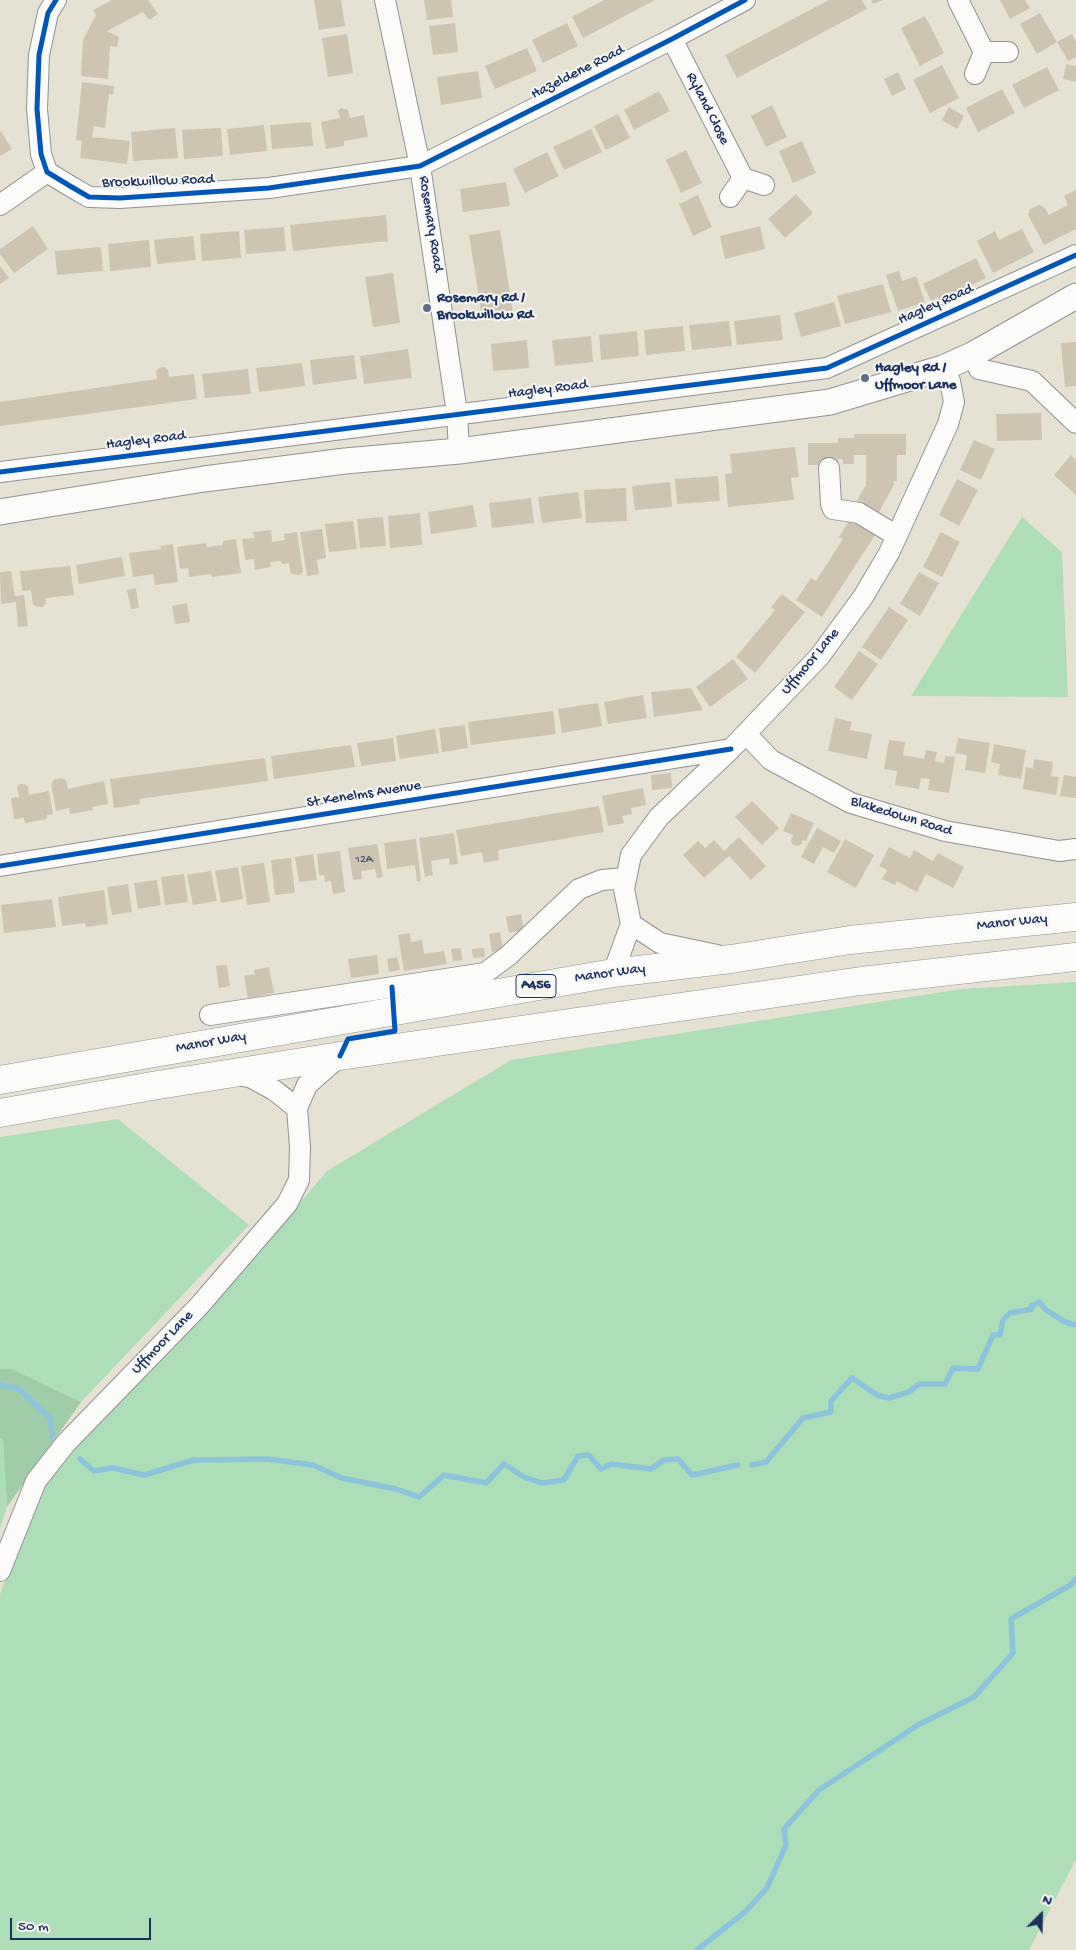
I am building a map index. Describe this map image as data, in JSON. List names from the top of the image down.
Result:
{
  "streets": {
    "highway": ["Manor Way", "A456"],
    "street": [
      "Hazeldene Road",
      "Ryland Close",
      "Brookwillow Road",
      "Rosemary Road",
      "Hagley Road",
      "Uffmoor Lane",
      "St Kenelms Avenue",
      "Blakedown Road"
    ]
  },
  "crossings": [
    ["Hazeldene Road", "Ryland Close"],
    ["Hazeldene Road", "Brookwillow Road"],
    ["Hazeldene Road", "Rosemary Road"],
    ["Brookwillow Road", "Rosemary Road"],
    ["Rosemary Road", "Hagley Road"],
    ["Uffmoor Lane", "St Kenelms Avenue"],
    ["Uffmoor Lane", "Blakedown Road"]
  ],
  "places": ["Rosemary Rd / Brookwillow Rd", "Hagley Rd / Uffmoor Lane"],
  "house_numbers": ["12A"],
  "scale_bar": "50 m",
  "north": "top right"
}
